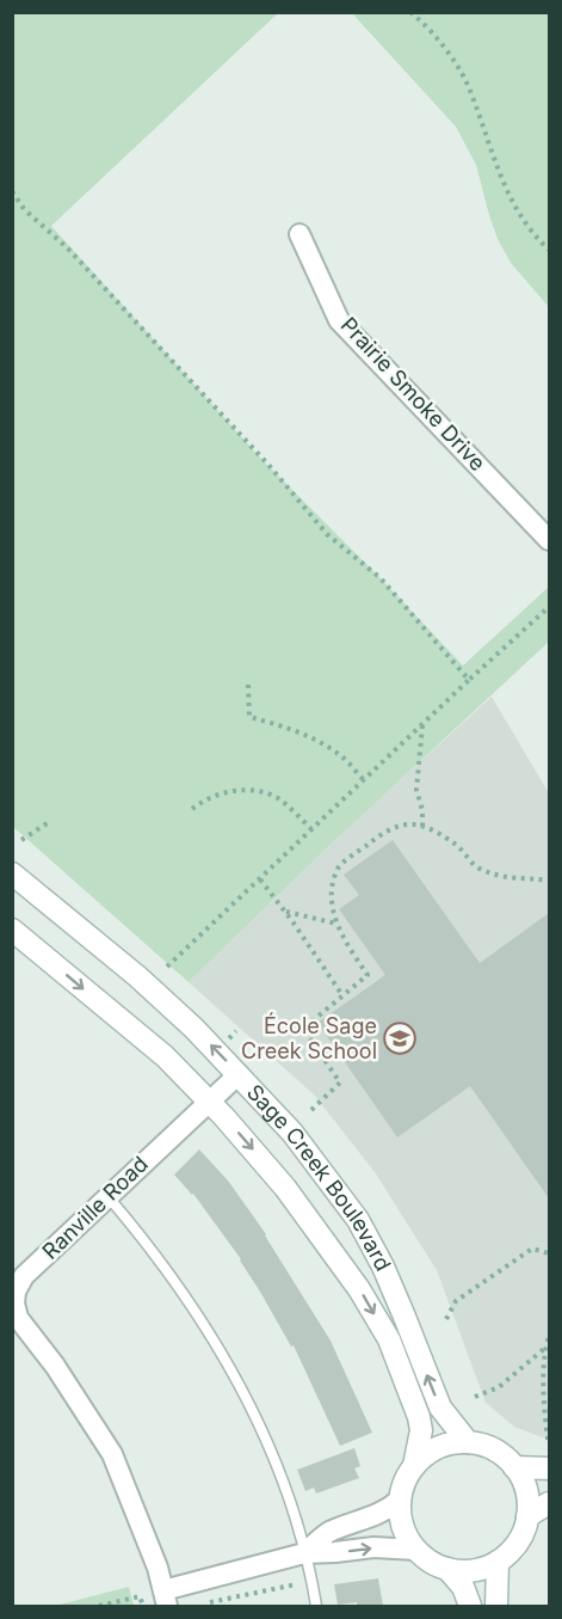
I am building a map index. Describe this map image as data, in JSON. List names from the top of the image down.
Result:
{
  "streets": {
    "street": ["Prairie Smoke Drive", "Sage Creek Boulevard", "Ranville Road"]
  },
  "crossings": [
    ["Sage Creek Boulevard", "Ranville Road"]
  ],
  "places": {
    "school or university": ["École Sage Creek School"]
  }
}
